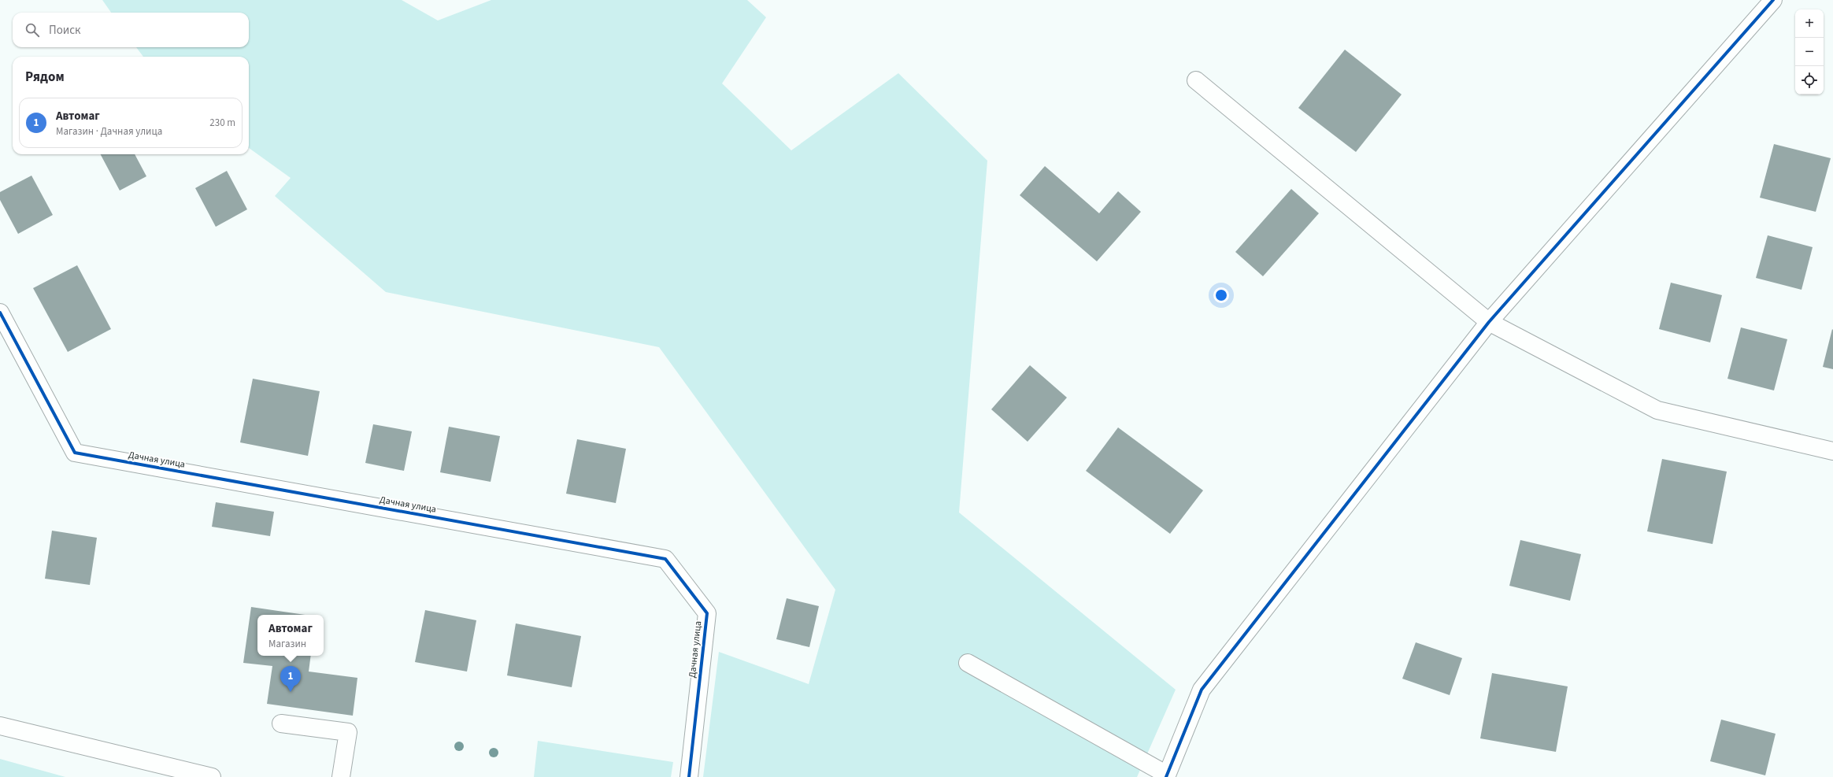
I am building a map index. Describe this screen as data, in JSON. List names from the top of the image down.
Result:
{
  "streets": {
    "street": ["Дачная улица"]
  },
  "page": {
    "map_buttons": ["+", "−"],
    "search": "Поиск",
    "heading": "Рядом",
    "list": [
      {
        "mark": "1",
        "name": "Автомаг",
        "note": "Магазин · Дачная улица",
        "value": "230 m"
      }
    ],
    "popup": ["Автомаг", "Магазин"],
    "pins": "1"
  }
}
